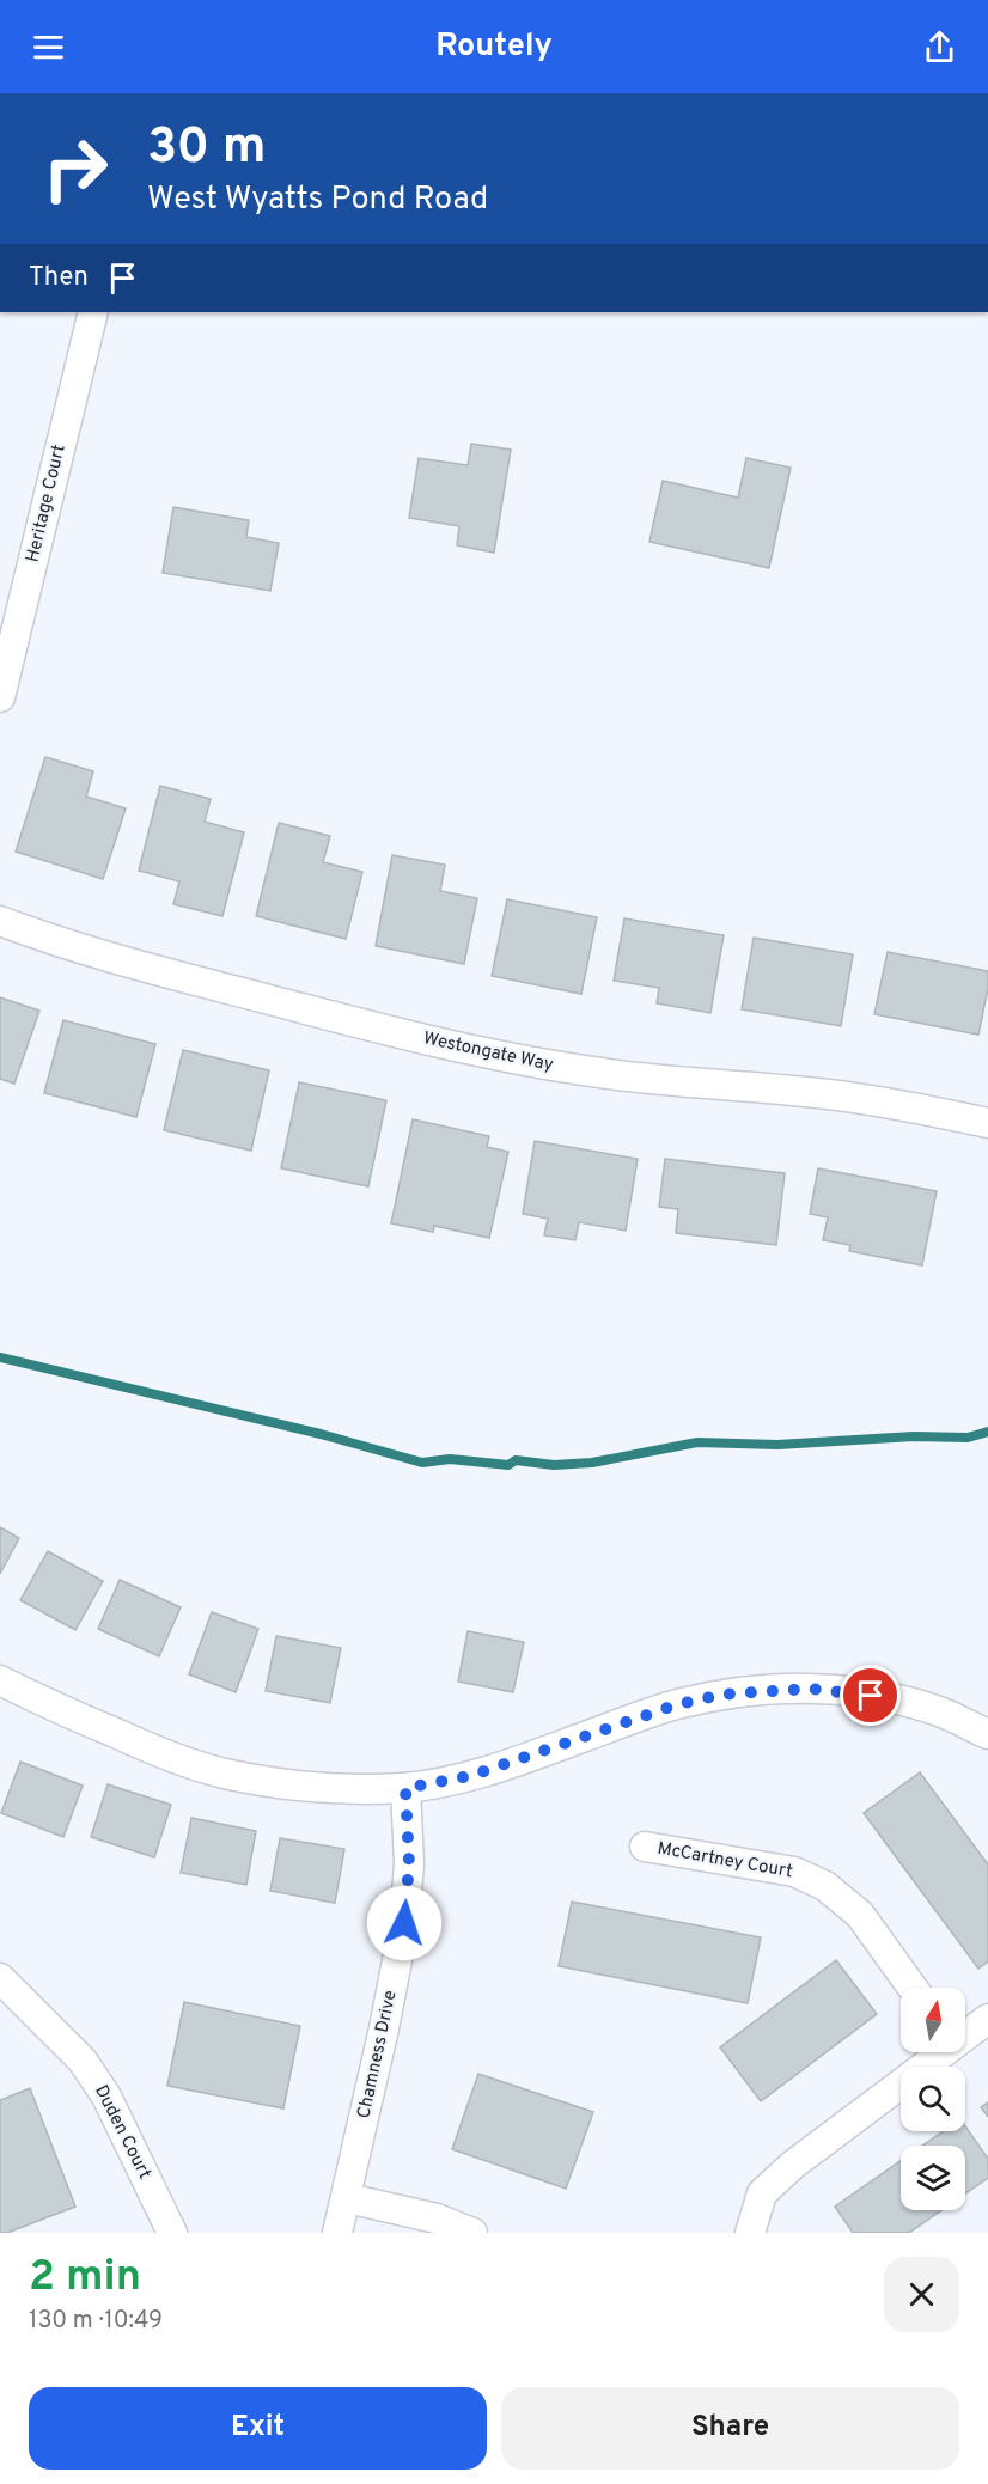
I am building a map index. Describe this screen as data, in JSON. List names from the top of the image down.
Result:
{
  "streets": {
    "street": [
      "Heritage Court",
      "Westongate Way",
      "McCartney Court",
      "Chamness Drive",
      "Duden Court"
    ]
  },
  "north": "top",
  "page": {
    "header": "Routely",
    "turn": ["30 m", "West Wyatts Pond Road"],
    "then": "Then",
    "heading": ["2 min", "130 m · 10:49"],
    "buttons": ["Exit", "Share"]
  }
}
